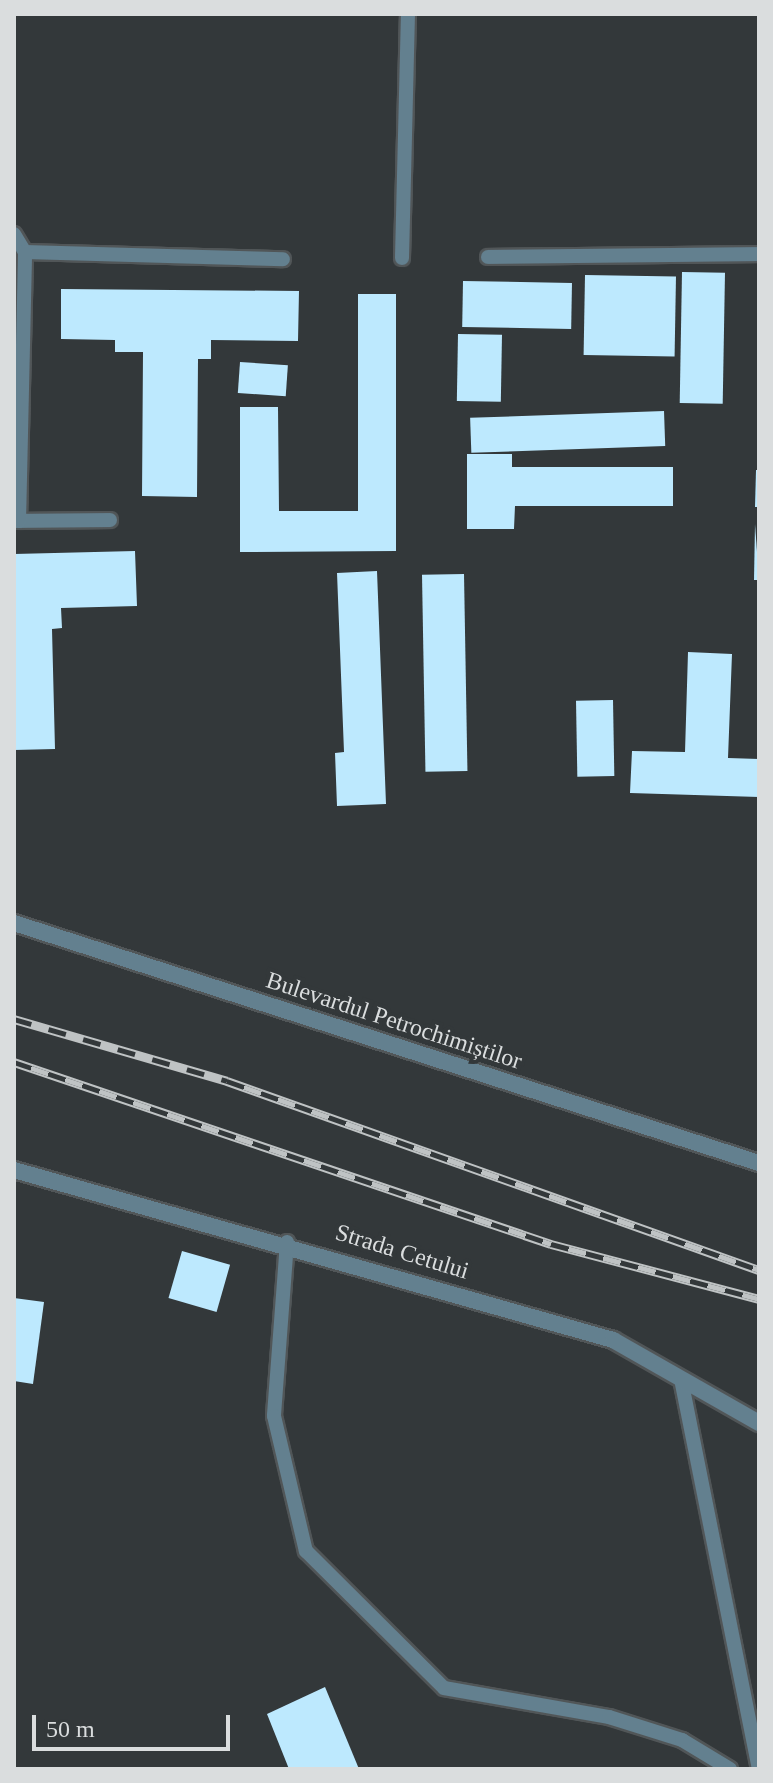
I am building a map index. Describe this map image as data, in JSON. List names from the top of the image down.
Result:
{
  "streets": {
    "street": ["Bulevardul Petrochimiștilor", "Strada Cetului"]
  },
  "scale_bar": "50 m"
}
